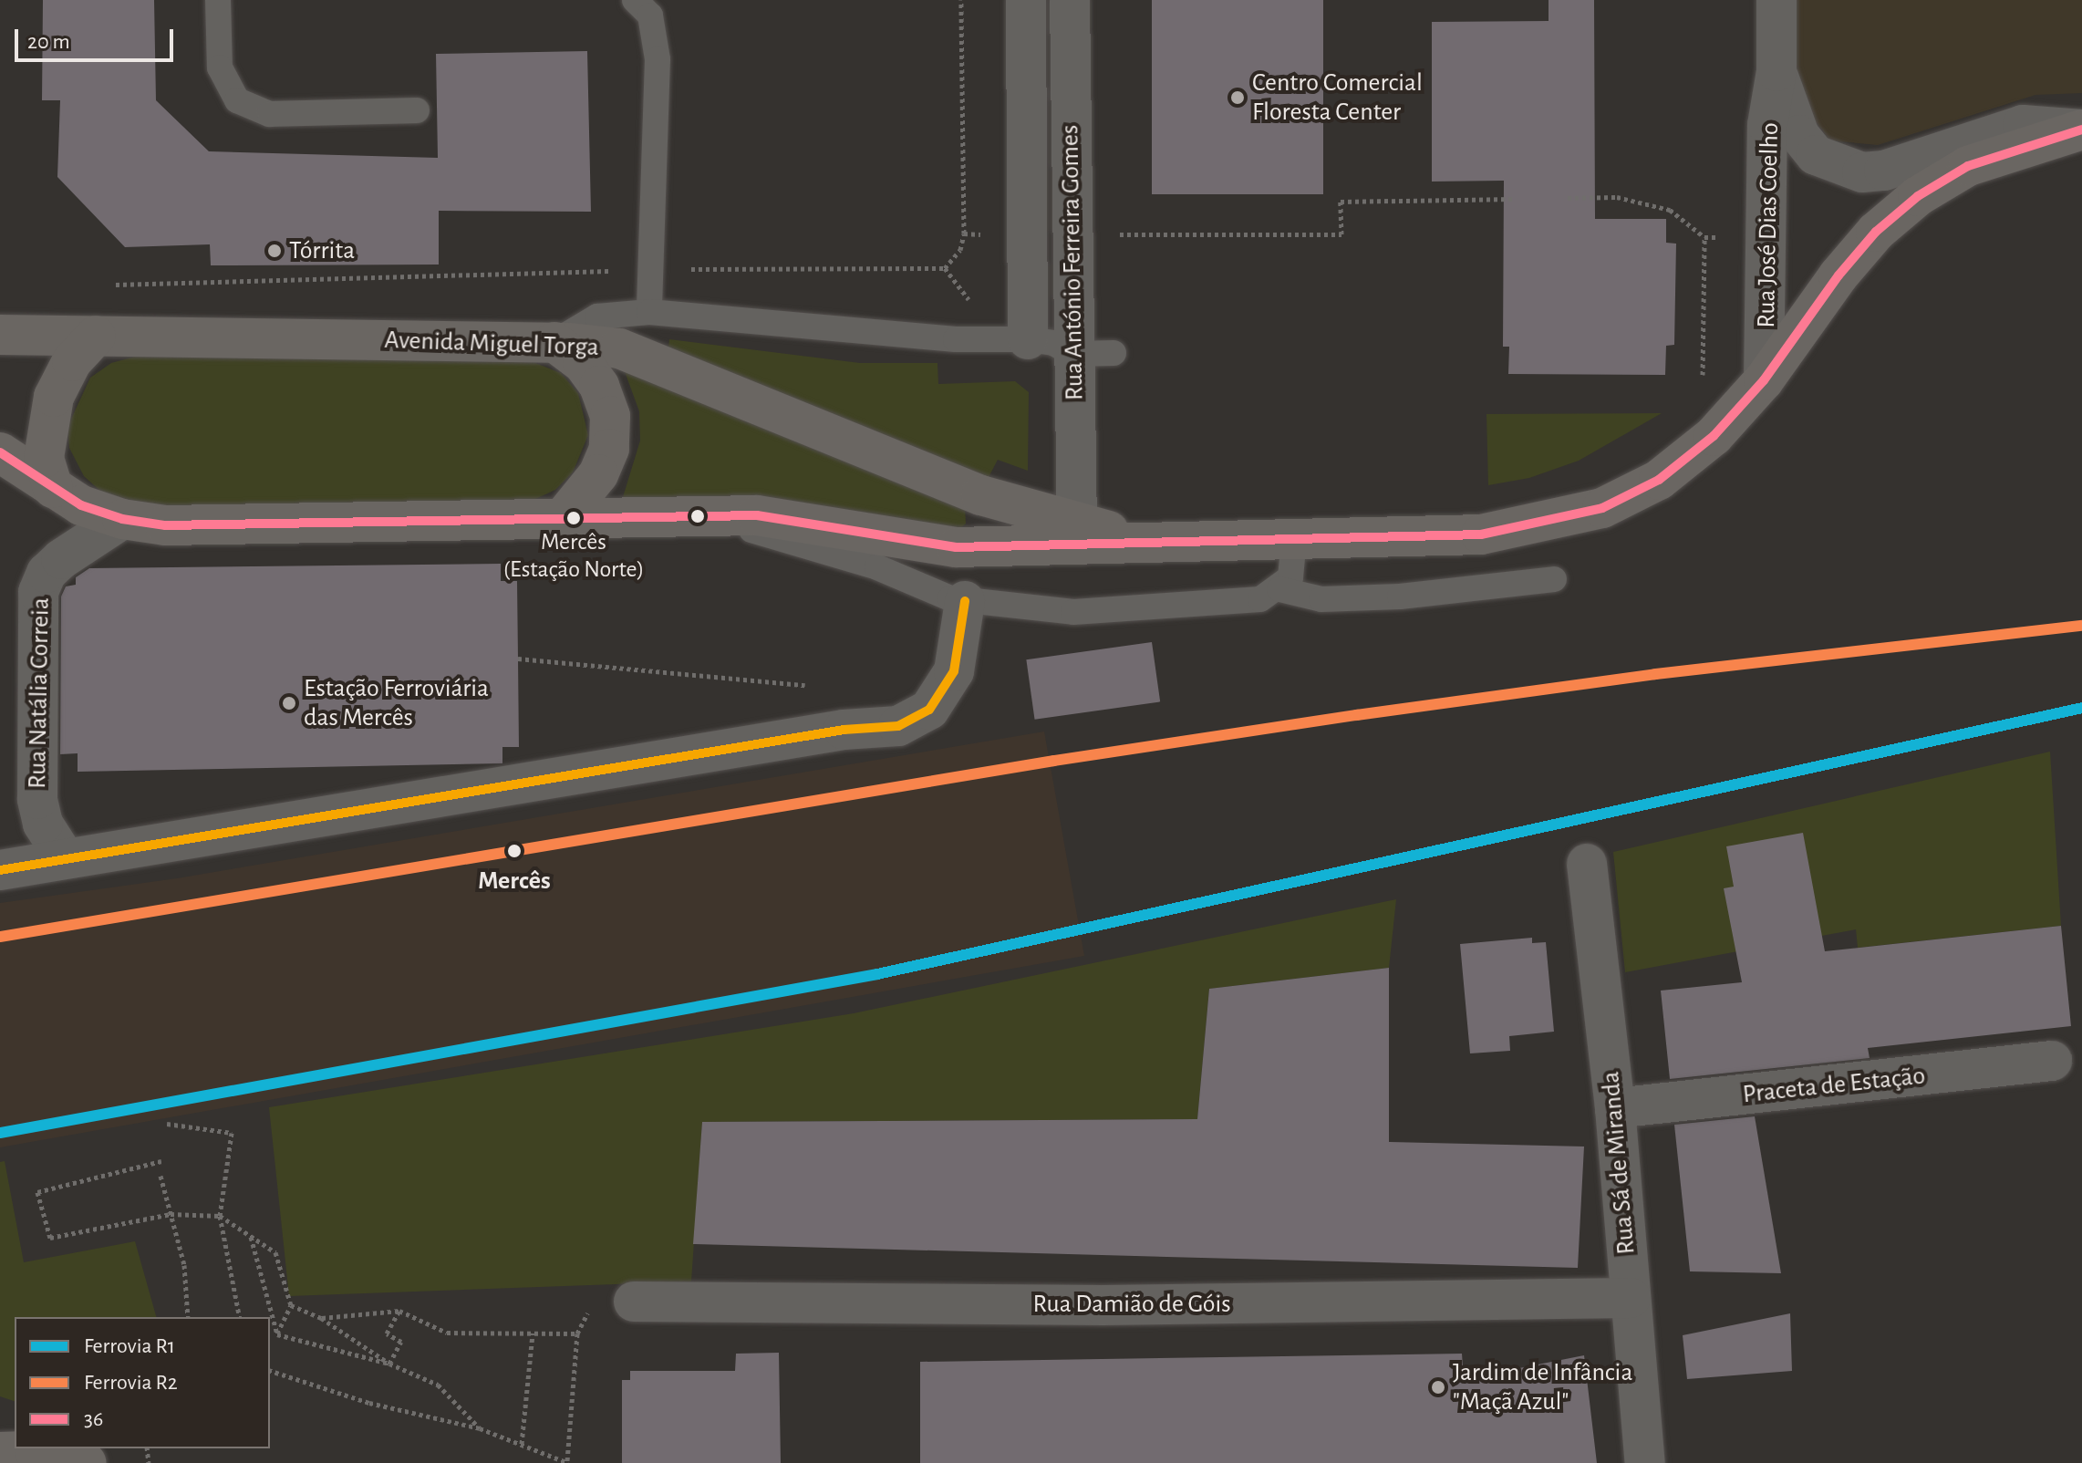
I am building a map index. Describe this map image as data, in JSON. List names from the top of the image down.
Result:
{
  "streets": {
    "street": [
      "Rua José Dias Coelho",
      "Rua António Ferreira Gomes",
      "Avenida Miguel Torga",
      "Rua Natália Correia",
      "Praceta de Estação",
      "Rua Sá de Miranda",
      "Rua Damião de Góis"
    ]
  },
  "crossings": [
    ["Rua José Dias Coelho", "Avenida Miguel Torga"],
    ["Rua António Ferreira Gomes", "Avenida Miguel Torga"],
    ["Avenida Miguel Torga", "Rua Natália Correia"],
    ["Praceta de Estação", "Rua Sá de Miranda"],
    ["Rua Sá de Miranda", "Rua Damião de Góis"]
  ],
  "places": [
    "Centro Comercial Floresta Center",
    "Tórrita",
    "Mercês (Estação Norte)",
    "Estação Ferroviária das Mercês",
    "Mercês",
    "Jardim de Infância \"Maçã Azul\""
  ],
  "lines": ["transit line 36", "rail line R2", "rail line R1"],
  "legend": ["Ferrovia R1", "Ferrovia R2", "36"],
  "scale_bar": "20 m"
}
